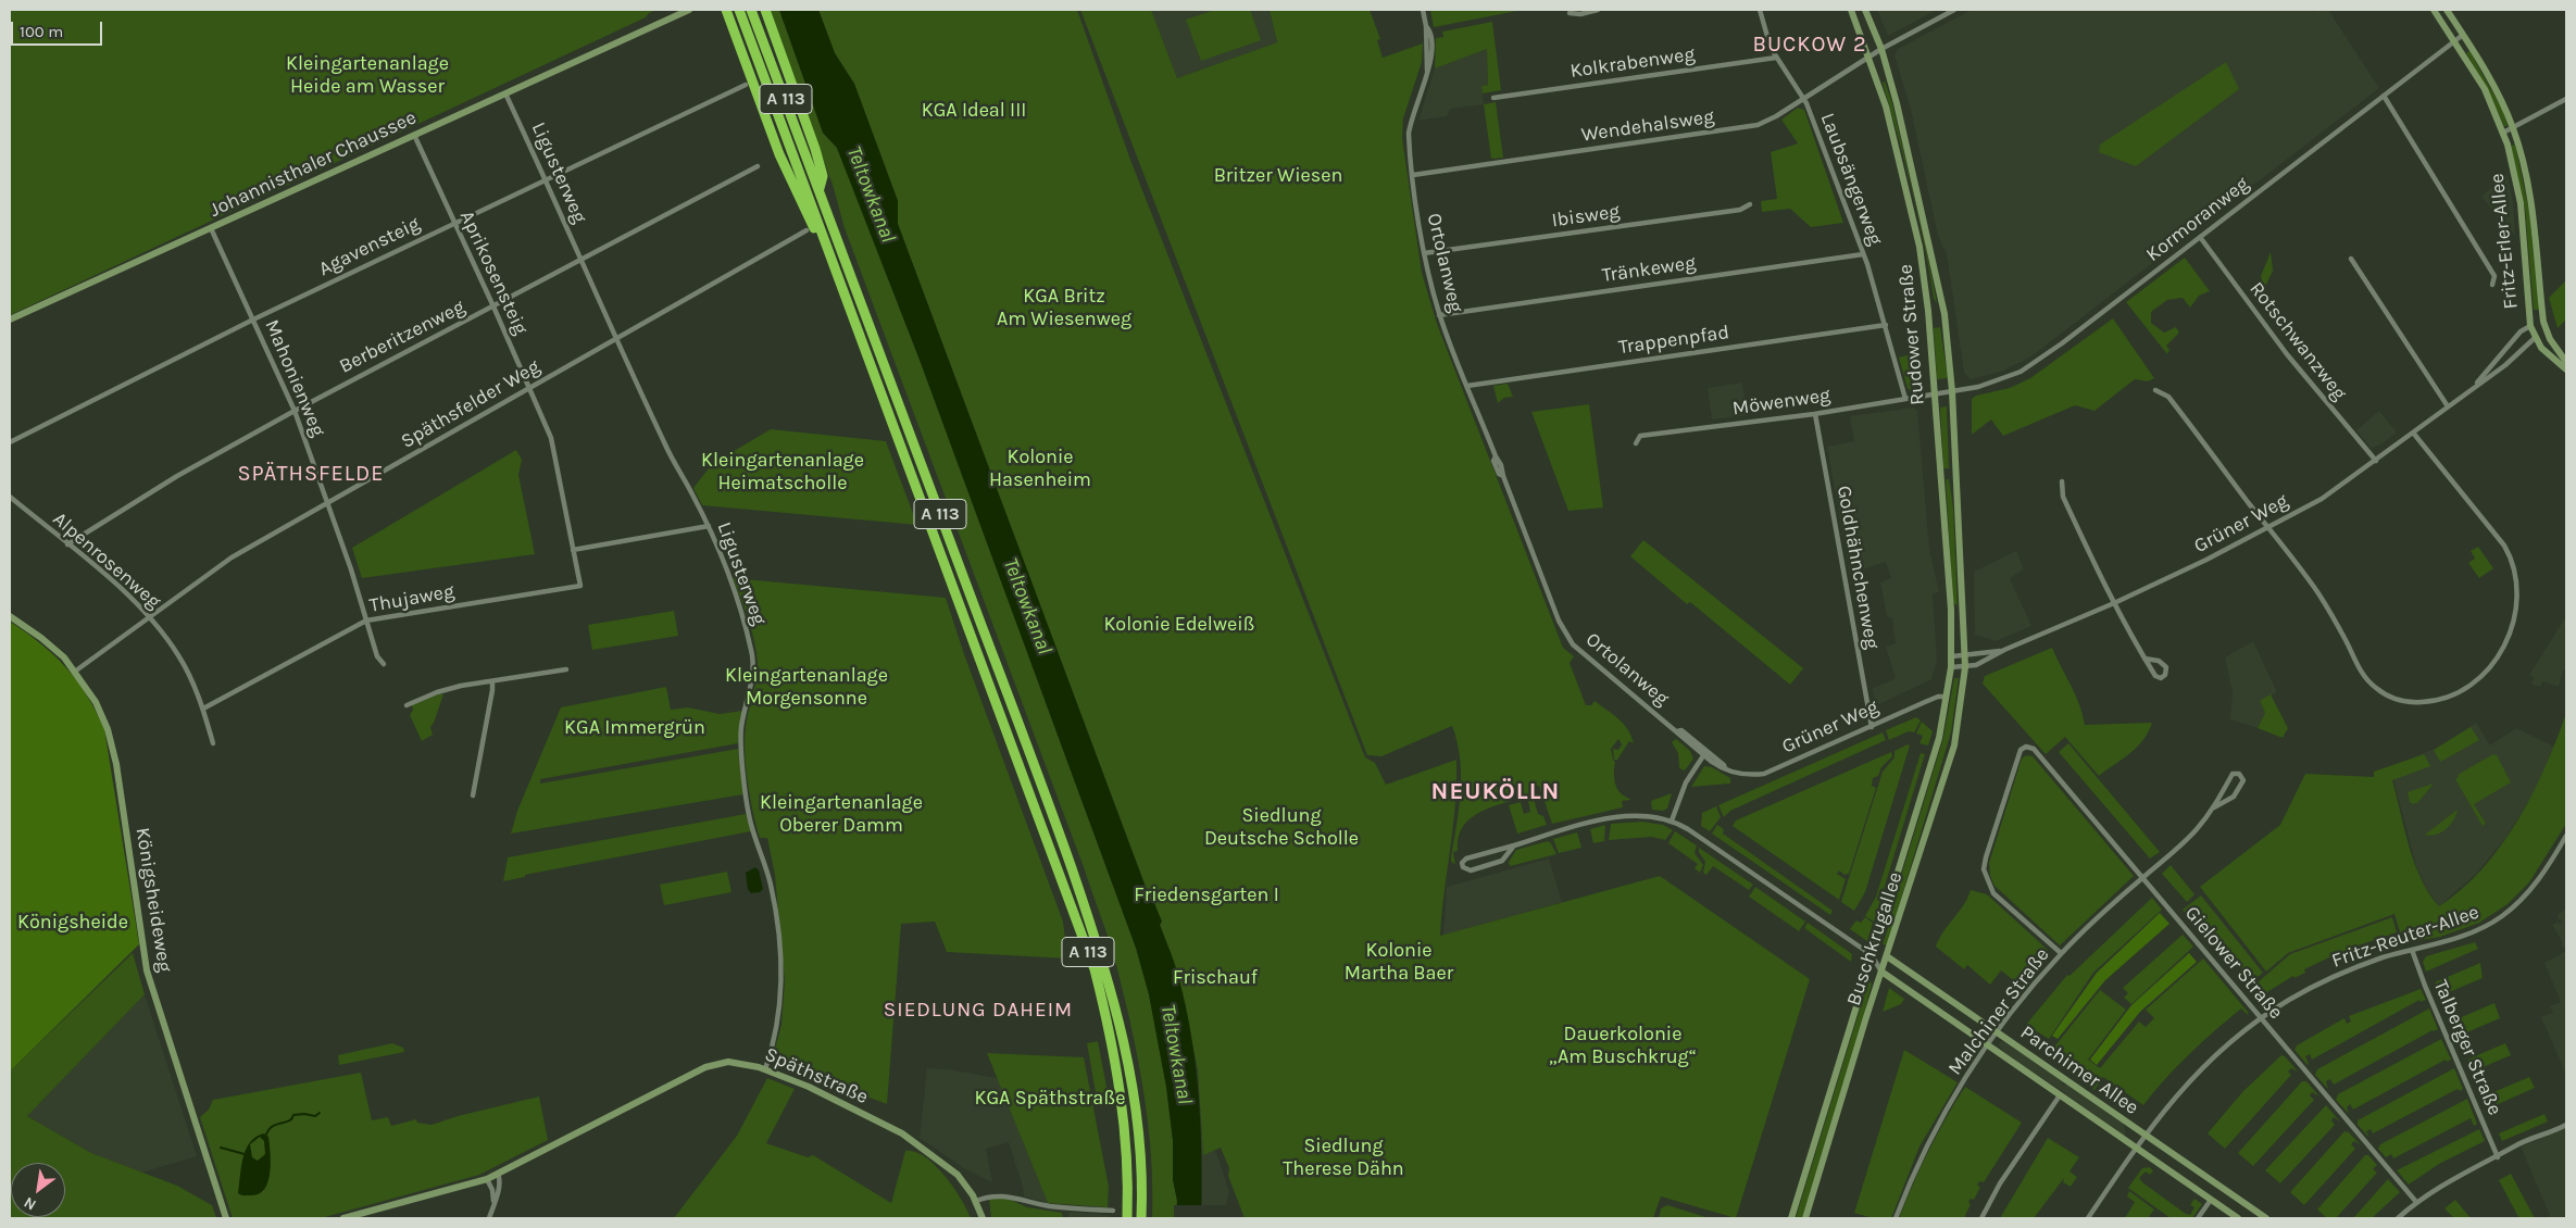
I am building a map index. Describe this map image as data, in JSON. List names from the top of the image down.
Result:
{
  "streets": {
    "highway": ["A 113"],
    "main road": [
      "Johannisthaler Chaussee",
      "Fritz-Erler-Allee",
      "Rudower Straße",
      "Königsheideweg",
      "Buschkrugallee",
      "Parchimer Allee",
      "Späthstraße"
    ],
    "street": [
      "Kolkrabenweg",
      "Wendehalsweg",
      "Ligusterweg",
      "Laubsängerweg",
      "Ibisweg",
      "Kormoranweg",
      "Agavensteig",
      "Ortolanweg",
      "Tränkeweg",
      "Aprikosensteig",
      "Berberitzenweg",
      "Trappenpfad",
      "Rotschwanzweg",
      "Mahonienweg",
      "Möwenweg",
      "Späthsfelder Weg",
      "Grüner Weg",
      "Alpenrosenweg",
      "Goldhähnchenweg",
      "Thujaweg",
      "Fritz-Reuter-Allee",
      "Gielower Straße",
      "Malchiner Straße",
      "Talberger Straße"
    ]
  },
  "crossings": [
    ["Kolkrabenweg", "Laubsängerweg"],
    ["Wendehalsweg", "Laubsängerweg"],
    ["Wendehalsweg", "Ortolanweg"],
    ["Wendehalsweg", "Rudower Straße"],
    ["Johannisthaler Chaussee", "Ligusterweg"],
    ["Johannisthaler Chaussee", "Aprikosensteig"],
    ["Johannisthaler Chaussee", "Mahonienweg"],
    ["Ligusterweg", "Agavensteig"],
    ["Ligusterweg", "Berberitzenweg"],
    ["Ligusterweg", "Späthsfelder Weg"],
    ["Ligusterweg", "Späthstraße"],
    ["Laubsängerweg", "Tränkeweg"],
    ["Laubsängerweg", "Trappenpfad"],
    ["Laubsängerweg", "Möwenweg"],
    ["Ibisweg", "Ortolanweg"],
    ["Kormoranweg", "Fritz-Erler-Allee"],
    ["Kormoranweg", "Rudower Straße"],
    ["Kormoranweg", "Rotschwanzweg"],
    ["Kormoranweg", "Möwenweg"],
    ["Fritz-Erler-Allee", "Grüner Weg"],
    ["Agavensteig", "Aprikosensteig"],
    ["Agavensteig", "Mahonienweg"],
    ["Ortolanweg", "Tränkeweg"],
    ["Ortolanweg", "Trappenpfad"],
    ["Ortolanweg", "Grüner Weg"],
    ["Aprikosensteig", "Berberitzenweg"],
    ["Aprikosensteig", "Späthsfelder Weg"],
    ["Aprikosensteig", "Thujaweg"],
    ["Rudower Straße", "Möwenweg"],
    ["Rudower Straße", "Grüner Weg"],
    ["Rudower Straße", "Buschkrugallee"],
    ["Berberitzenweg", "Mahonienweg"],
    ["Berberitzenweg", "Alpenrosenweg"],
    ["Rotschwanzweg", "Grüner Weg"],
    ["Mahonienweg", "Späthsfelder Weg"],
    ["Mahonienweg", "Thujaweg"],
    ["Möwenweg", "Goldhähnchenweg"],
    ["Späthsfelder Weg", "Alpenrosenweg"],
    ["Späthsfelder Weg", "Königsheideweg"],
    ["Grüner Weg", "Goldhähnchenweg"],
    ["Grüner Weg", "Buschkrugallee"],
    ["Alpenrosenweg", "Thujaweg"],
    ["Fritz-Reuter-Allee", "Gielower Straße"],
    ["Fritz-Reuter-Allee", "Talberger Straße"],
    ["Fritz-Reuter-Allee", "Parchimer Allee"],
    ["Buschkrugallee", "Parchimer Allee"],
    ["Gielower Straße", "Malchiner Straße"],
    ["Malchiner Straße", "Parchimer Allee"]
  ],
  "districts": [
    "BUCKOW 2",
    "SPÄTHSFELDE",
    "NEUKÖLLN",
    "SIEDLUNG DAHEIM"
  ],
  "water": ["Teltowkanal"],
  "parks": [
    "Kleingartenanlage Heide am Wasser",
    "KGA Ideal III",
    "Britzer Wiesen",
    "KGA Britz Am Wiesenweg",
    "Kolonie Hasenheim",
    "Kleingartenanlage Heimatscholle",
    "Kolonie Edelweiß",
    "Kleingartenanlage Morgensonne",
    "KGA Immergrün",
    "Kleingartenanlage Oberer Damm",
    "Siedlung Deutsche Scholle",
    "Friedensgarten I",
    "Königsheide",
    "Kolonie Martha Baer",
    "Frischauf",
    "Dauerkolonie „Am Buschkrug“",
    "KGA Späthstraße",
    "Siedlung Therese Dähn"
  ],
  "scale_bar": "100 m",
  "north": "bottom left"
}
